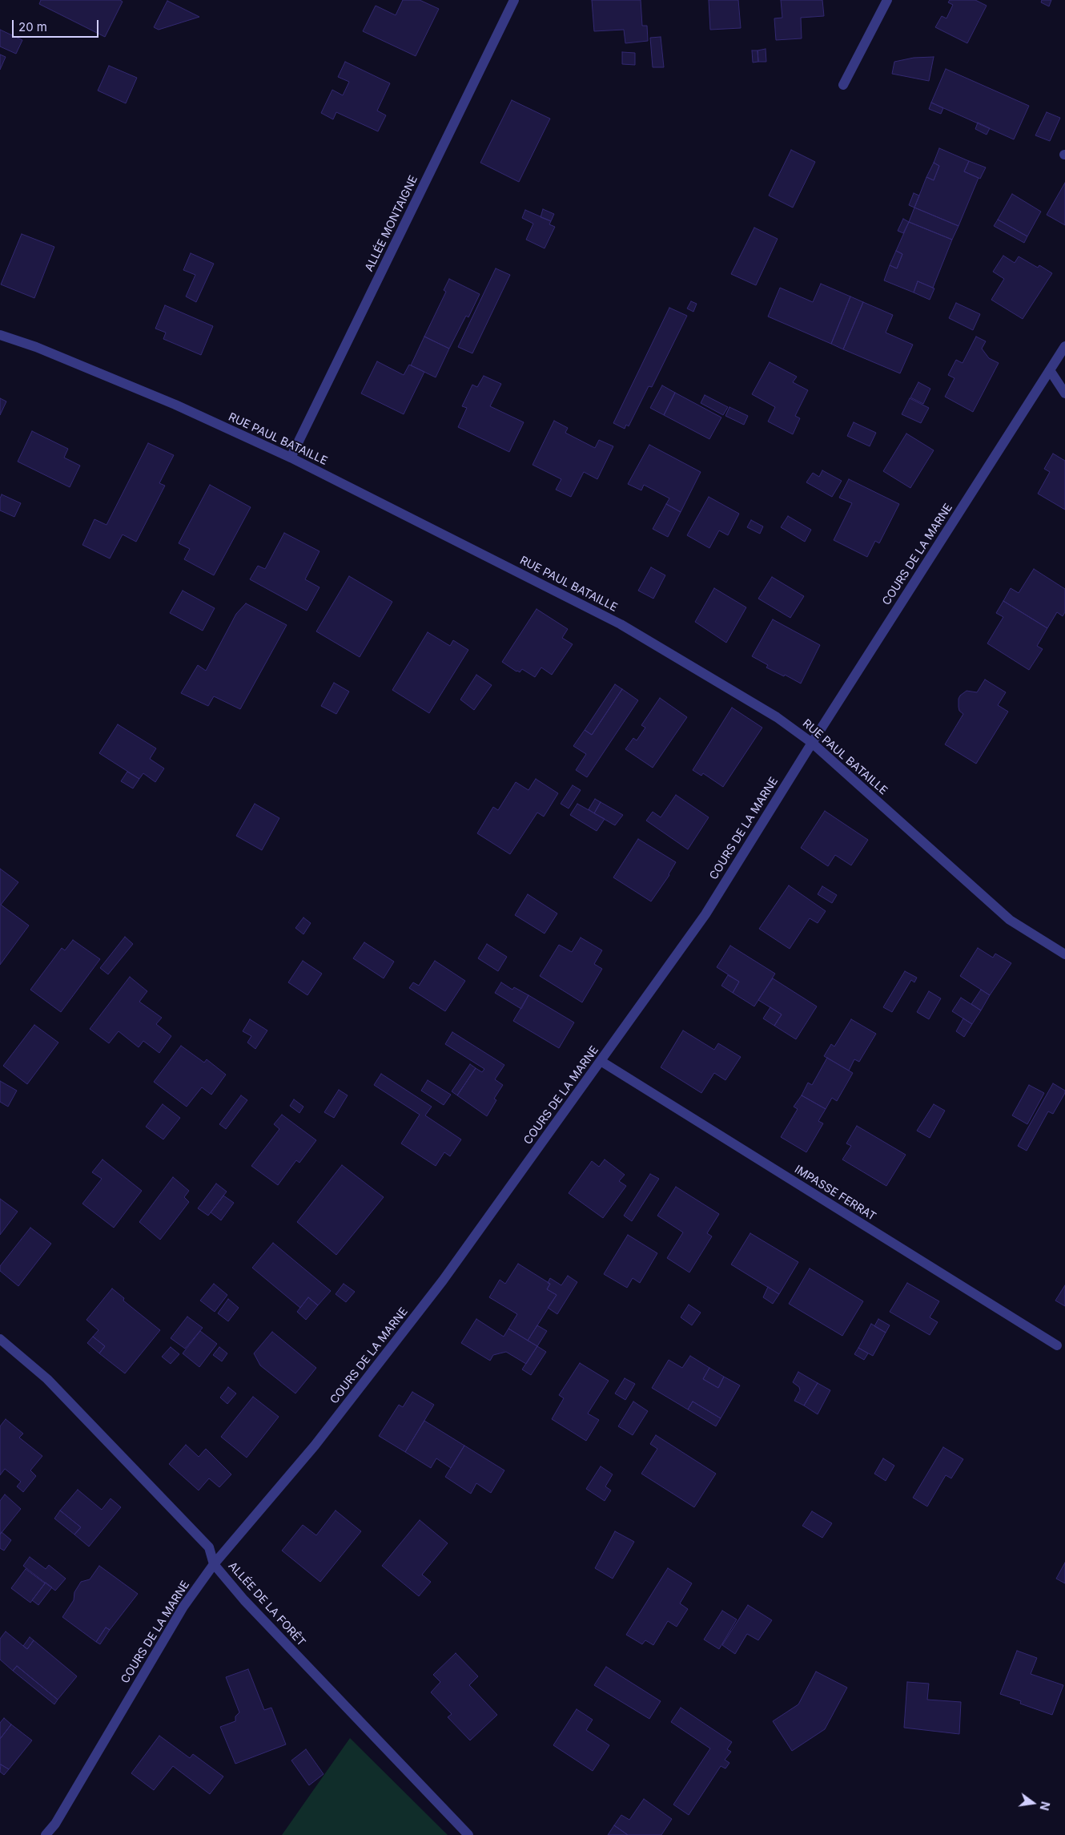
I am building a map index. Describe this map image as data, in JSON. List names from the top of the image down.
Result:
{
  "streets": {
    "street": [
      "ALLÉE MONTAIGNE",
      "RUE PAUL BATAILLE",
      "COURS DE LA MARNE",
      "IMPASSE FERRAT",
      "ALLÉE DE LA FORÊT"
    ]
  },
  "crossings": [
    ["ALLÉE MONTAIGNE", "RUE PAUL BATAILLE"],
    ["RUE PAUL BATAILLE", "COURS DE LA MARNE"],
    ["COURS DE LA MARNE", "IMPASSE FERRAT"],
    ["COURS DE LA MARNE", "ALLÉE DE LA FORÊT"]
  ],
  "scale_bar": "20 m",
  "north": "right"
}
